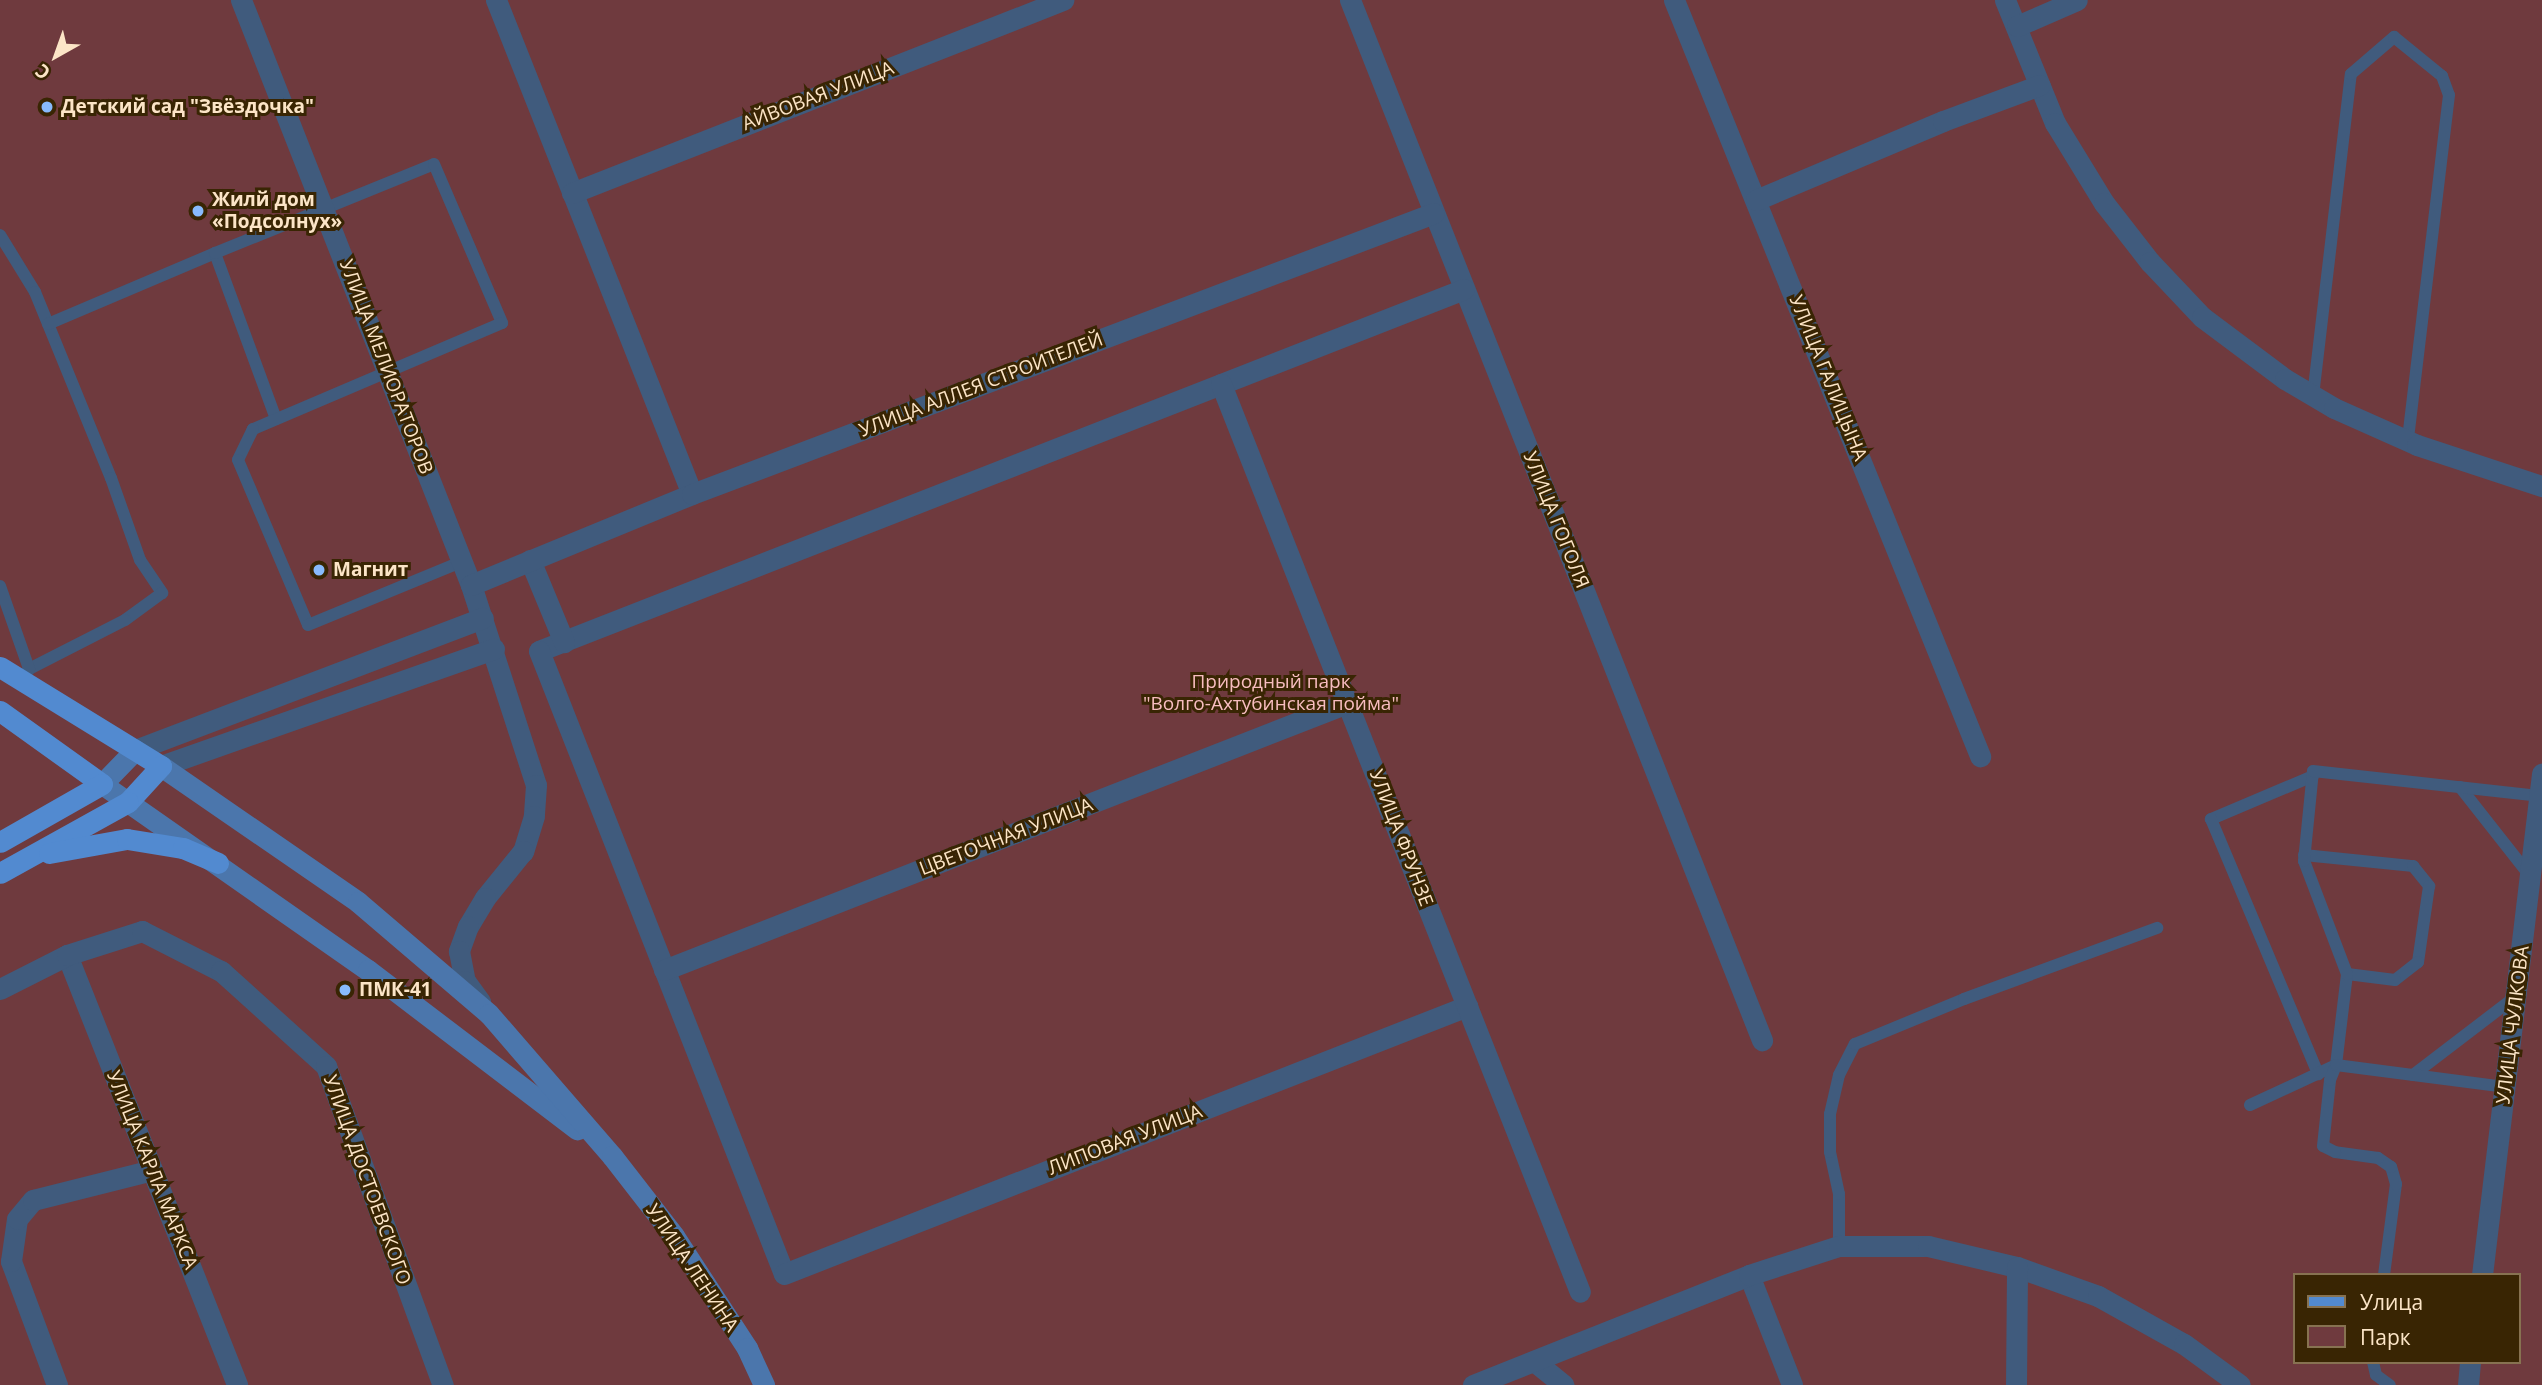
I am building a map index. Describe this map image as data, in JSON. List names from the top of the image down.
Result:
{
  "streets": {
    "street": [
      "АЙВОВАЯ УЛИЦА",
      "УЛИЦА МЕЛИОРАТОРОВ",
      "УЛИЦА ГАЛИЦЫНА",
      "УЛИЦА АЛЛЕЯ СТРОИТЕЛЕЙ",
      "УЛИЦА ГОГОЛЯ",
      "ЦВЕТОЧНАЯ УЛИЦА",
      "УЛИЦА ФРУНЗЕ",
      "УЛИЦА ЧУЛКОВА",
      "ЛИПОВАЯ УЛИЦА",
      "УЛИЦА КАРЛА МАРКСА",
      "УЛИЦА ДОСТОЕВСКОГО",
      "УЛИЦА ЛЕНИНА"
    ]
  },
  "crossings": [
    ["УЛИЦА МЕЛИОРАТОРОВ", "УЛИЦА АЛЛЕЯ СТРОИТЕЛЕЙ"],
    ["УЛИЦА АЛЛЕЯ СТРОИТЕЛЕЙ", "УЛИЦА ГОГОЛЯ"],
    ["ЦВЕТОЧНАЯ УЛИЦА", "УЛИЦА ФРУНЗЕ"],
    ["ЦВЕТОЧНАЯ УЛИЦА", "ЛИПОВАЯ УЛИЦА"],
    ["УЛИЦА ФРУНЗЕ", "ЛИПОВАЯ УЛИЦА"],
    ["УЛИЦА КАРЛА МАРКСА", "УЛИЦА ДОСТОЕВСКОГО"]
  ],
  "parks": ["Природный парк \"Волго-Ахтубинская пойма\""],
  "places": [
    "Детский сад \"Звёздочка\"",
    "Жилй дом «Подсолнух»",
    "Магнит",
    "ПМК-41"
  ],
  "legend": ["Улица", "Парк"],
  "north": "bottom left"
}
